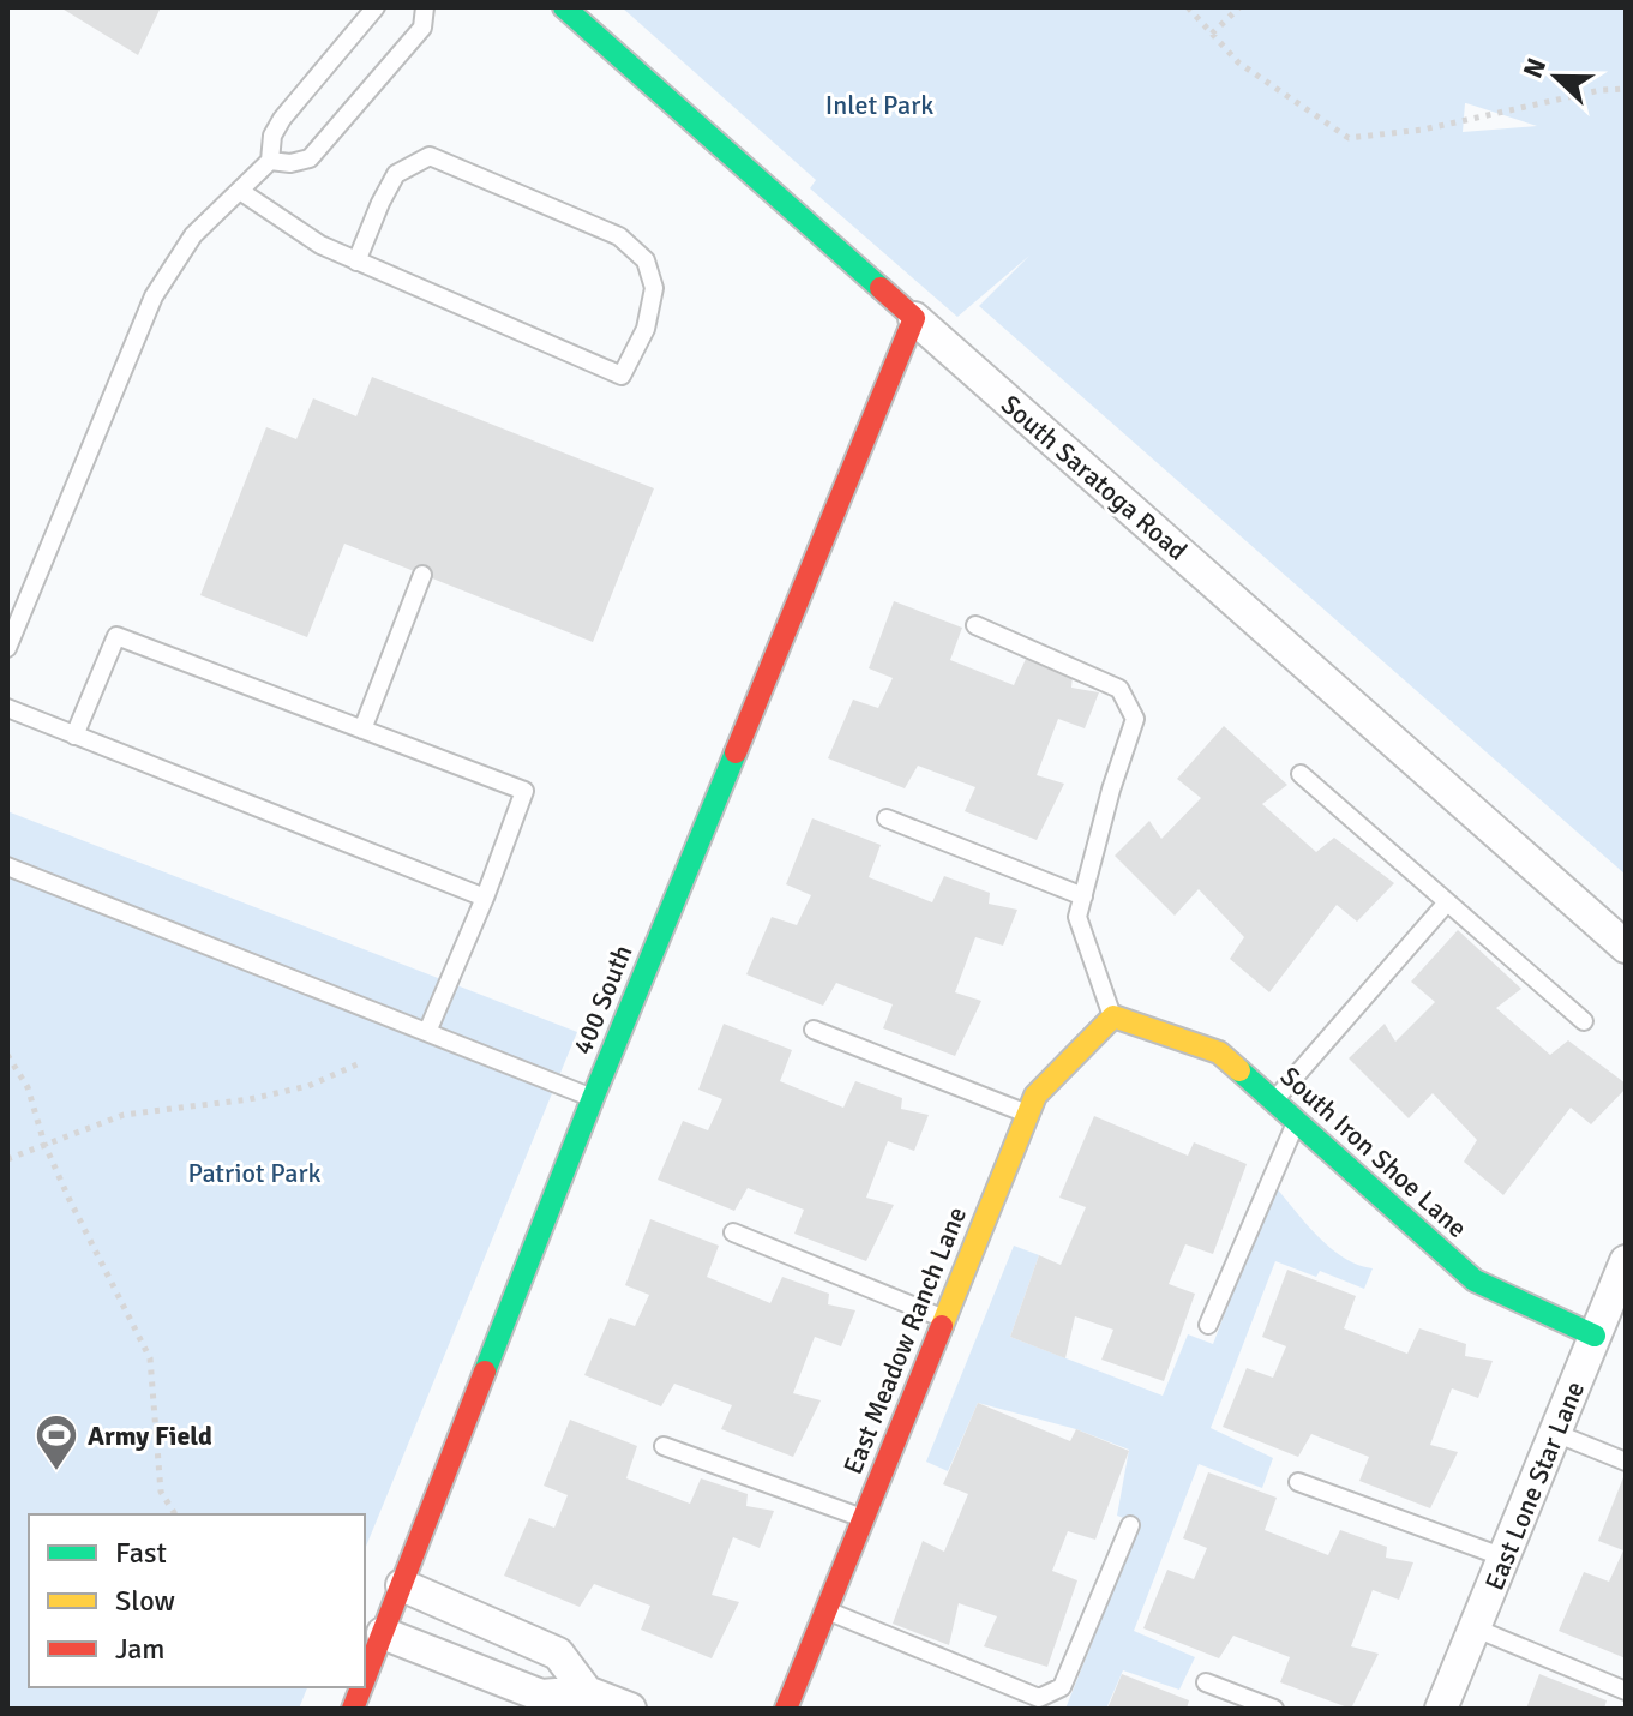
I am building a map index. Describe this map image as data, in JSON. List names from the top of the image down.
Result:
{
  "streets": {
    "street": [
      "South Saratoga Road",
      "400 South",
      "South Iron Shoe Lane",
      "East Meadow Ranch Lane",
      "East Lone Star Lane"
    ]
  },
  "crossings": [
    ["South Saratoga Road", "400 South"],
    ["South Iron Shoe Lane", "East Meadow Ranch Lane"],
    ["South Iron Shoe Lane", "East Lone Star Lane"]
  ],
  "parks": ["Inlet Park", "Patriot Park"],
  "places": {
    "sports": ["Army Field"]
  },
  "legend": ["Fast", "Slow", "Jam"],
  "north": "left"
}
